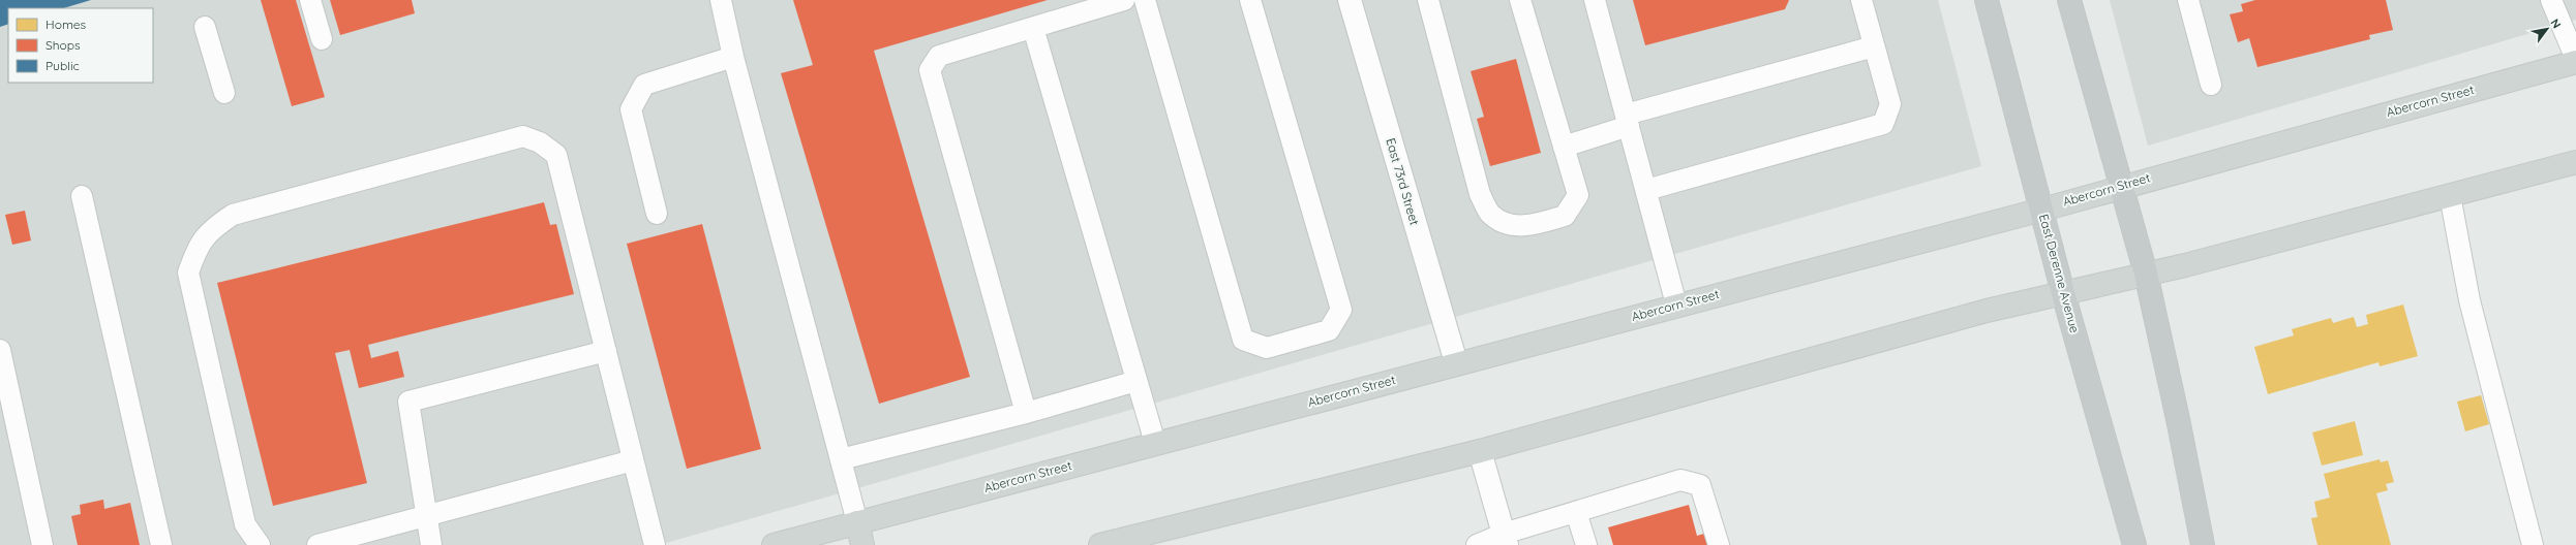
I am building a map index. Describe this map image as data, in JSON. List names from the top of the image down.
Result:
{
  "streets": {
    "highway": ["East Derenne Avenue"],
    "main road": ["Abercorn Street"],
    "street": ["East 73rd Street"]
  },
  "crossings": [
    ["Abercorn Street", "East 73rd Street"],
    ["Abercorn Street", "East Derenne Avenue"]
  ],
  "legend": ["Homes", "Shops", "Public"],
  "north": "top right"
}
